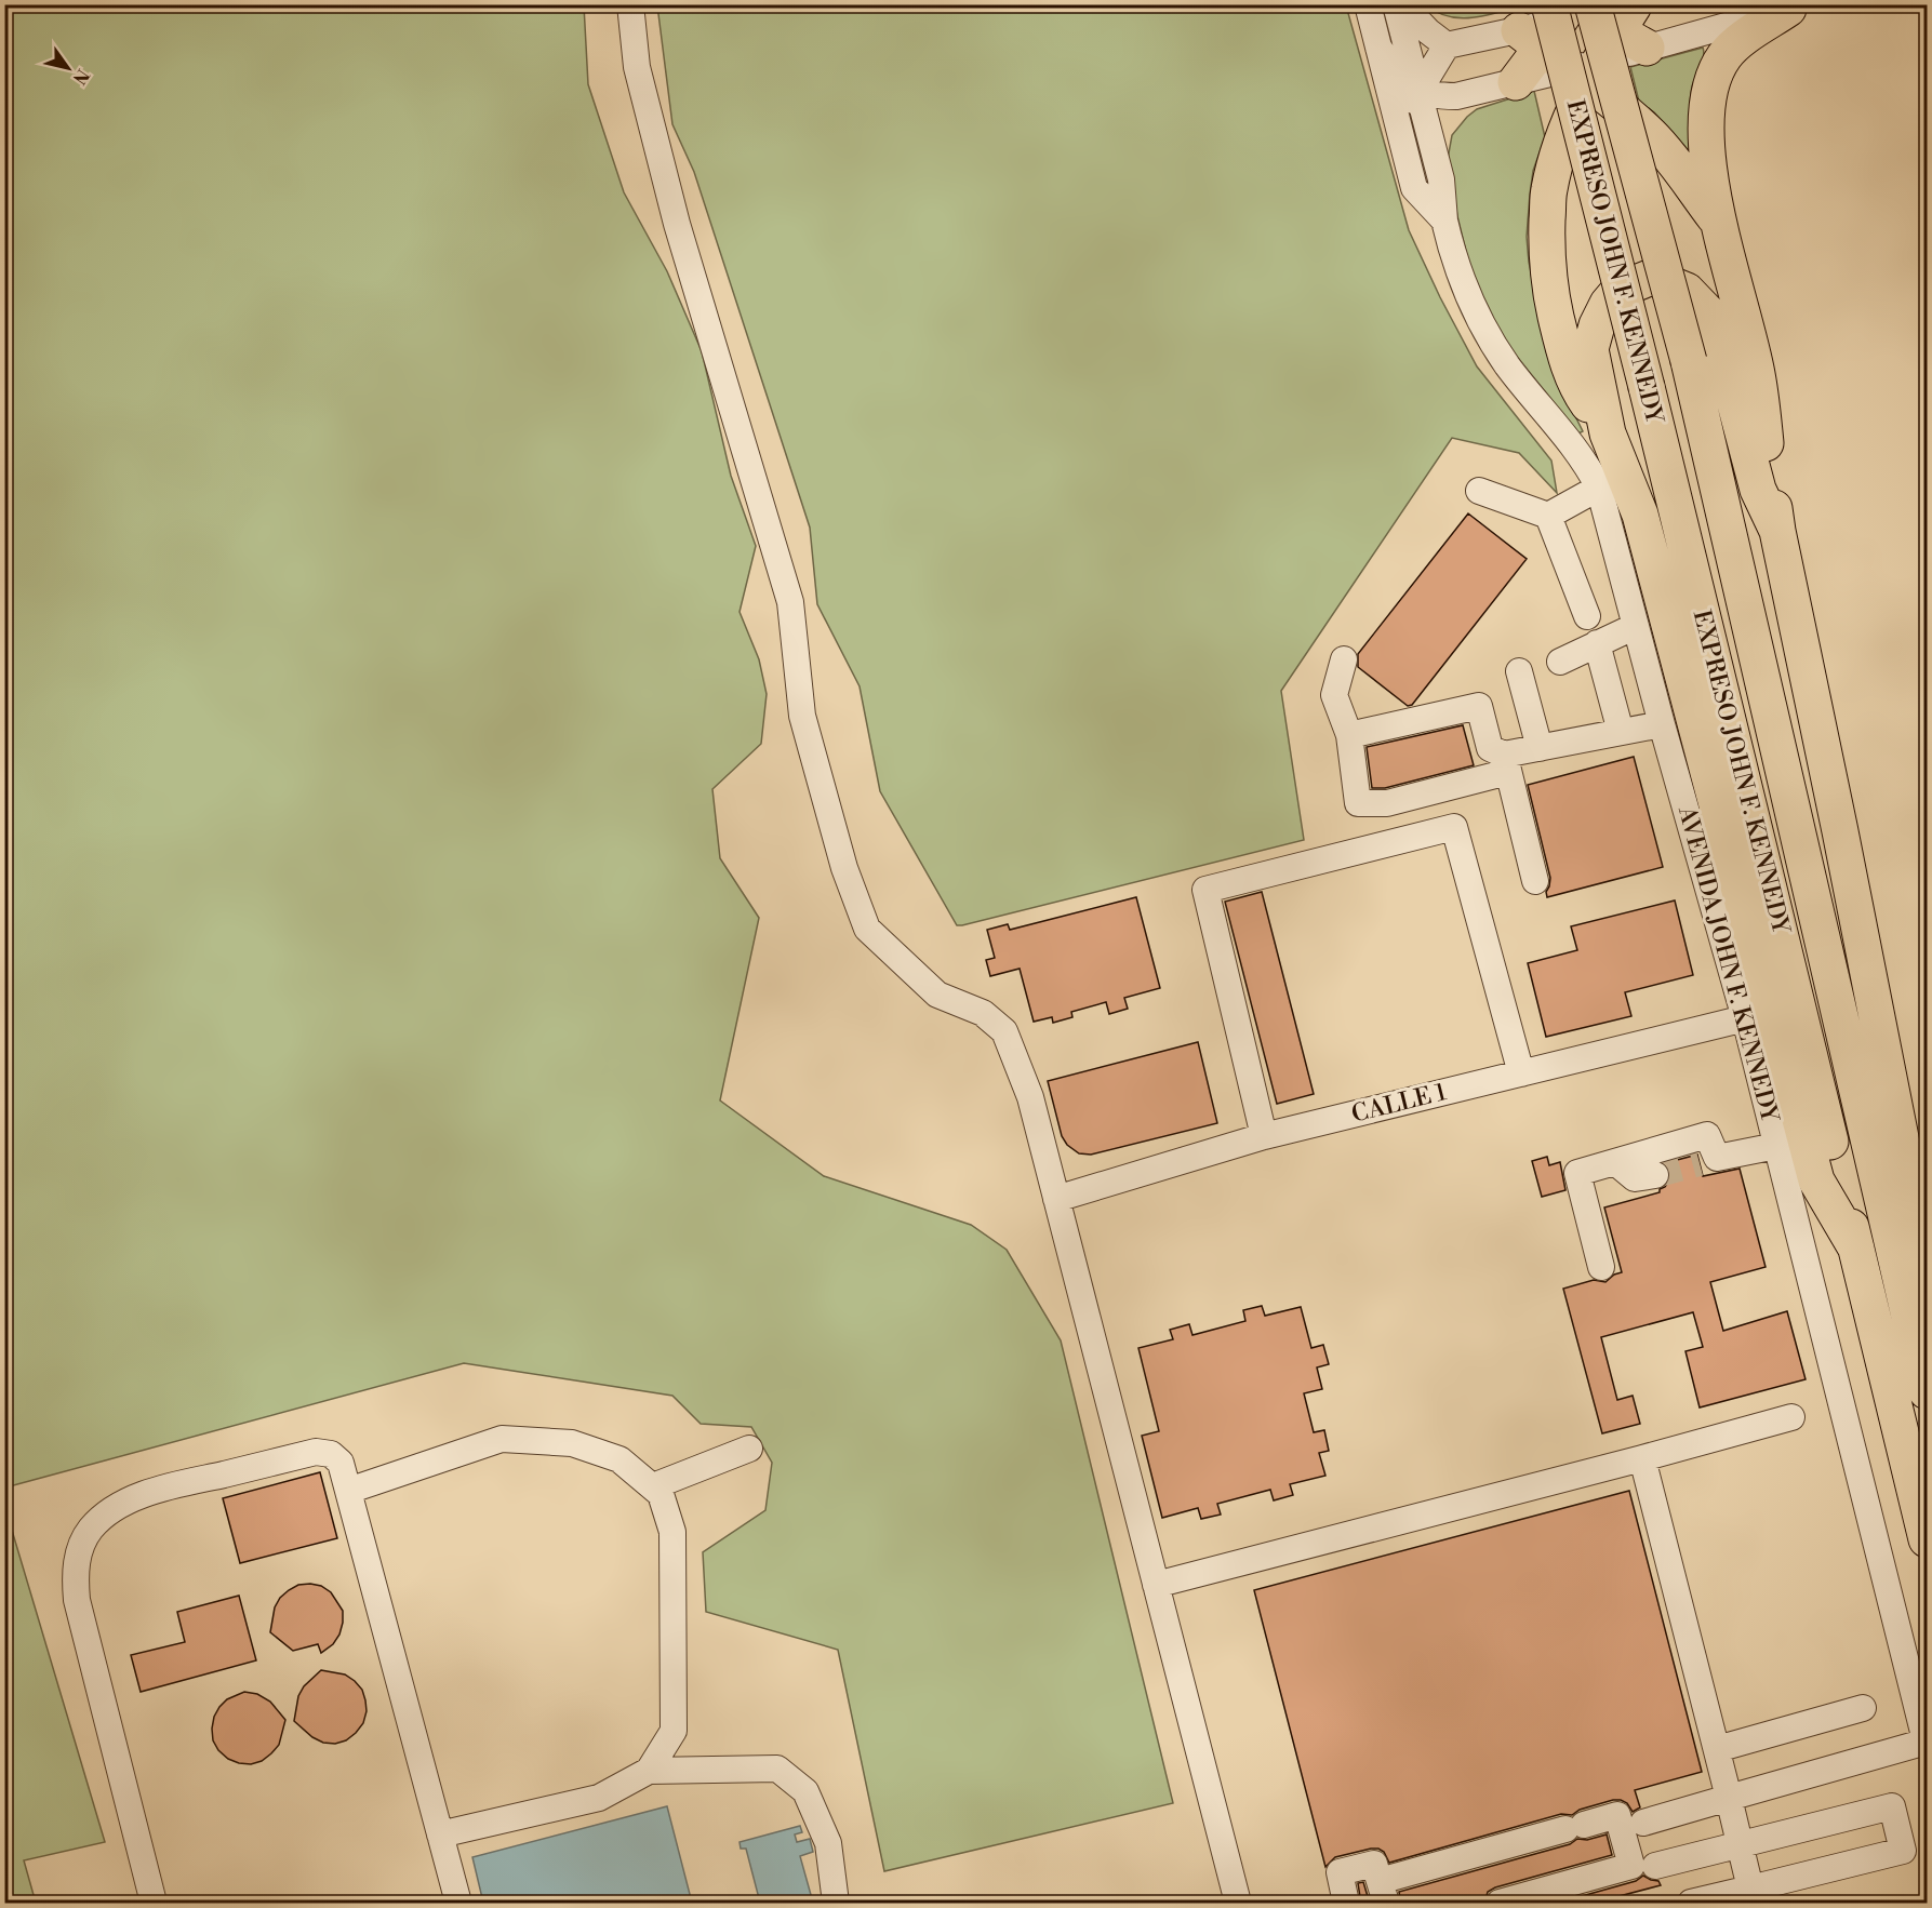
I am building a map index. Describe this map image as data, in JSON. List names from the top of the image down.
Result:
{
  "streets": {
    "highway": ["EXPRESO JOHN F. KENNEDY"],
    "street": ["AVENIDA JOHN F. KENNEDY", "CALLE 1"]
  },
  "crossings": [
    ["AVENIDA JOHN F. KENNEDY", "CALLE 1"]
  ],
  "north": "bottom right"
}
